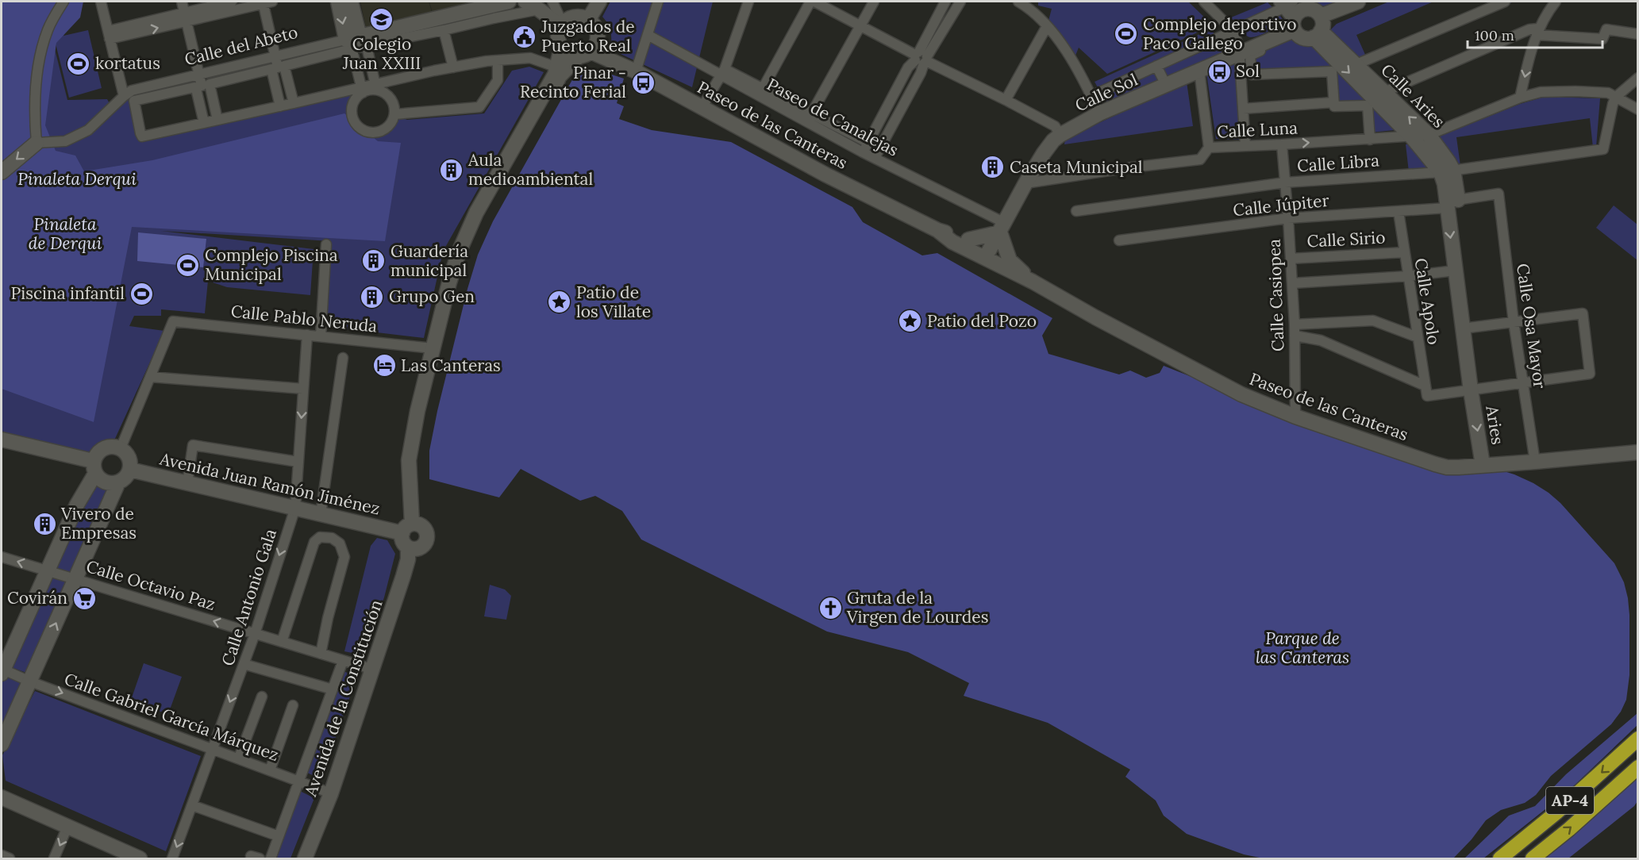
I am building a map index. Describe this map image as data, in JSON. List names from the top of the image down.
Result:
{
  "streets": {
    "highway": ["AP-4"],
    "street": [
      "Calle del Abeto",
      "Calle Sol",
      "Calle Aries",
      "Paseo de Canalejas",
      "Paseo de las Canteras",
      "Calle Luna",
      "Calle Libra",
      "Calle Júpiter",
      "Calle Sirio",
      "Calle Casiopea",
      "Calle Apolo",
      "Calle Pablo Neruda",
      "Calle Osa Mayor",
      "Aries",
      "Avenida Juan Ramón Jiménez",
      "Calle Octavio Paz",
      "Calle Antonio Gala",
      "Avenida de la Constitución",
      "Calle Gabriel García Márquez"
    ]
  },
  "crossings": [
    ["Calle Sol", "Calle Aries"],
    ["Calle Sol", "Paseo de Canalejas"],
    ["Calle Sol", "Calle Luna"],
    ["Calle Aries", "Calle Luna"],
    ["Calle Aries", "Calle Libra"],
    ["Calle Aries", "Calle Júpiter"],
    ["Calle Aries", "Calle Apolo"],
    ["Calle Aries", "Aries"],
    ["Paseo de las Canteras", "Calle Casiopea"],
    ["Paseo de las Canteras", "Calle Osa Mayor"],
    ["Paseo de las Canteras", "Aries"],
    ["Calle Luna", "Calle Casiopea"],
    ["Calle Libra", "Calle Casiopea"],
    ["Calle Júpiter", "Calle Casiopea"],
    ["Calle Júpiter", "Calle Apolo"],
    ["Calle Júpiter", "Calle Osa Mayor"],
    ["Calle Sirio", "Calle Casiopea"],
    ["Calle Sirio", "Calle Apolo"],
    ["Calle Apolo", "Aries"],
    ["Calle Pablo Neruda", "Calle Antonio Gala"],
    ["Avenida Juan Ramón Jiménez", "Calle Antonio Gala"],
    ["Avenida Juan Ramón Jiménez", "Avenida de la Constitución"],
    ["Calle Octavio Paz", "Calle Antonio Gala"],
    ["Calle Octavio Paz", "Avenida de la Constitución"],
    ["Calle Antonio Gala", "Calle Gabriel García Márquez"],
    ["Avenida de la Constitución", "Calle Gabriel García Márquez"]
  ],
  "one_way": ["Aries", "Calle Octavio Paz", "Calle Gabriel García Márquez"],
  "parks": ["Pinaleta Derqui", "Pinaleta de Derqui", "Parque de las Canteras"],
  "places": {
    "school or university": ["Colegio Juan XXIII"],
    "sports": [
      "Complejo deportivo Paco Gallego",
      "kortatus",
      "Complejo Piscina Municipal",
      "Piscina infantil"
    ],
    "public building": ["Juzgados de Puerto Real"],
    "bus stop": ["Sol", "Pinar - Recinto Ferial"],
    "building": [
      "Caseta Municipal",
      "Aula medioambiental",
      "Guardería municipal",
      "Grupo Gen",
      "Vivero de Empresas"
    ],
    "place": ["Patio de los Villate", "Patio del Pozo"],
    "hotel": ["Las Canteras"],
    "supermarket": ["Covirán"],
    "church": ["Gruta de la Virgen de Lourdes"]
  },
  "scale_bar": "100 m"
}
